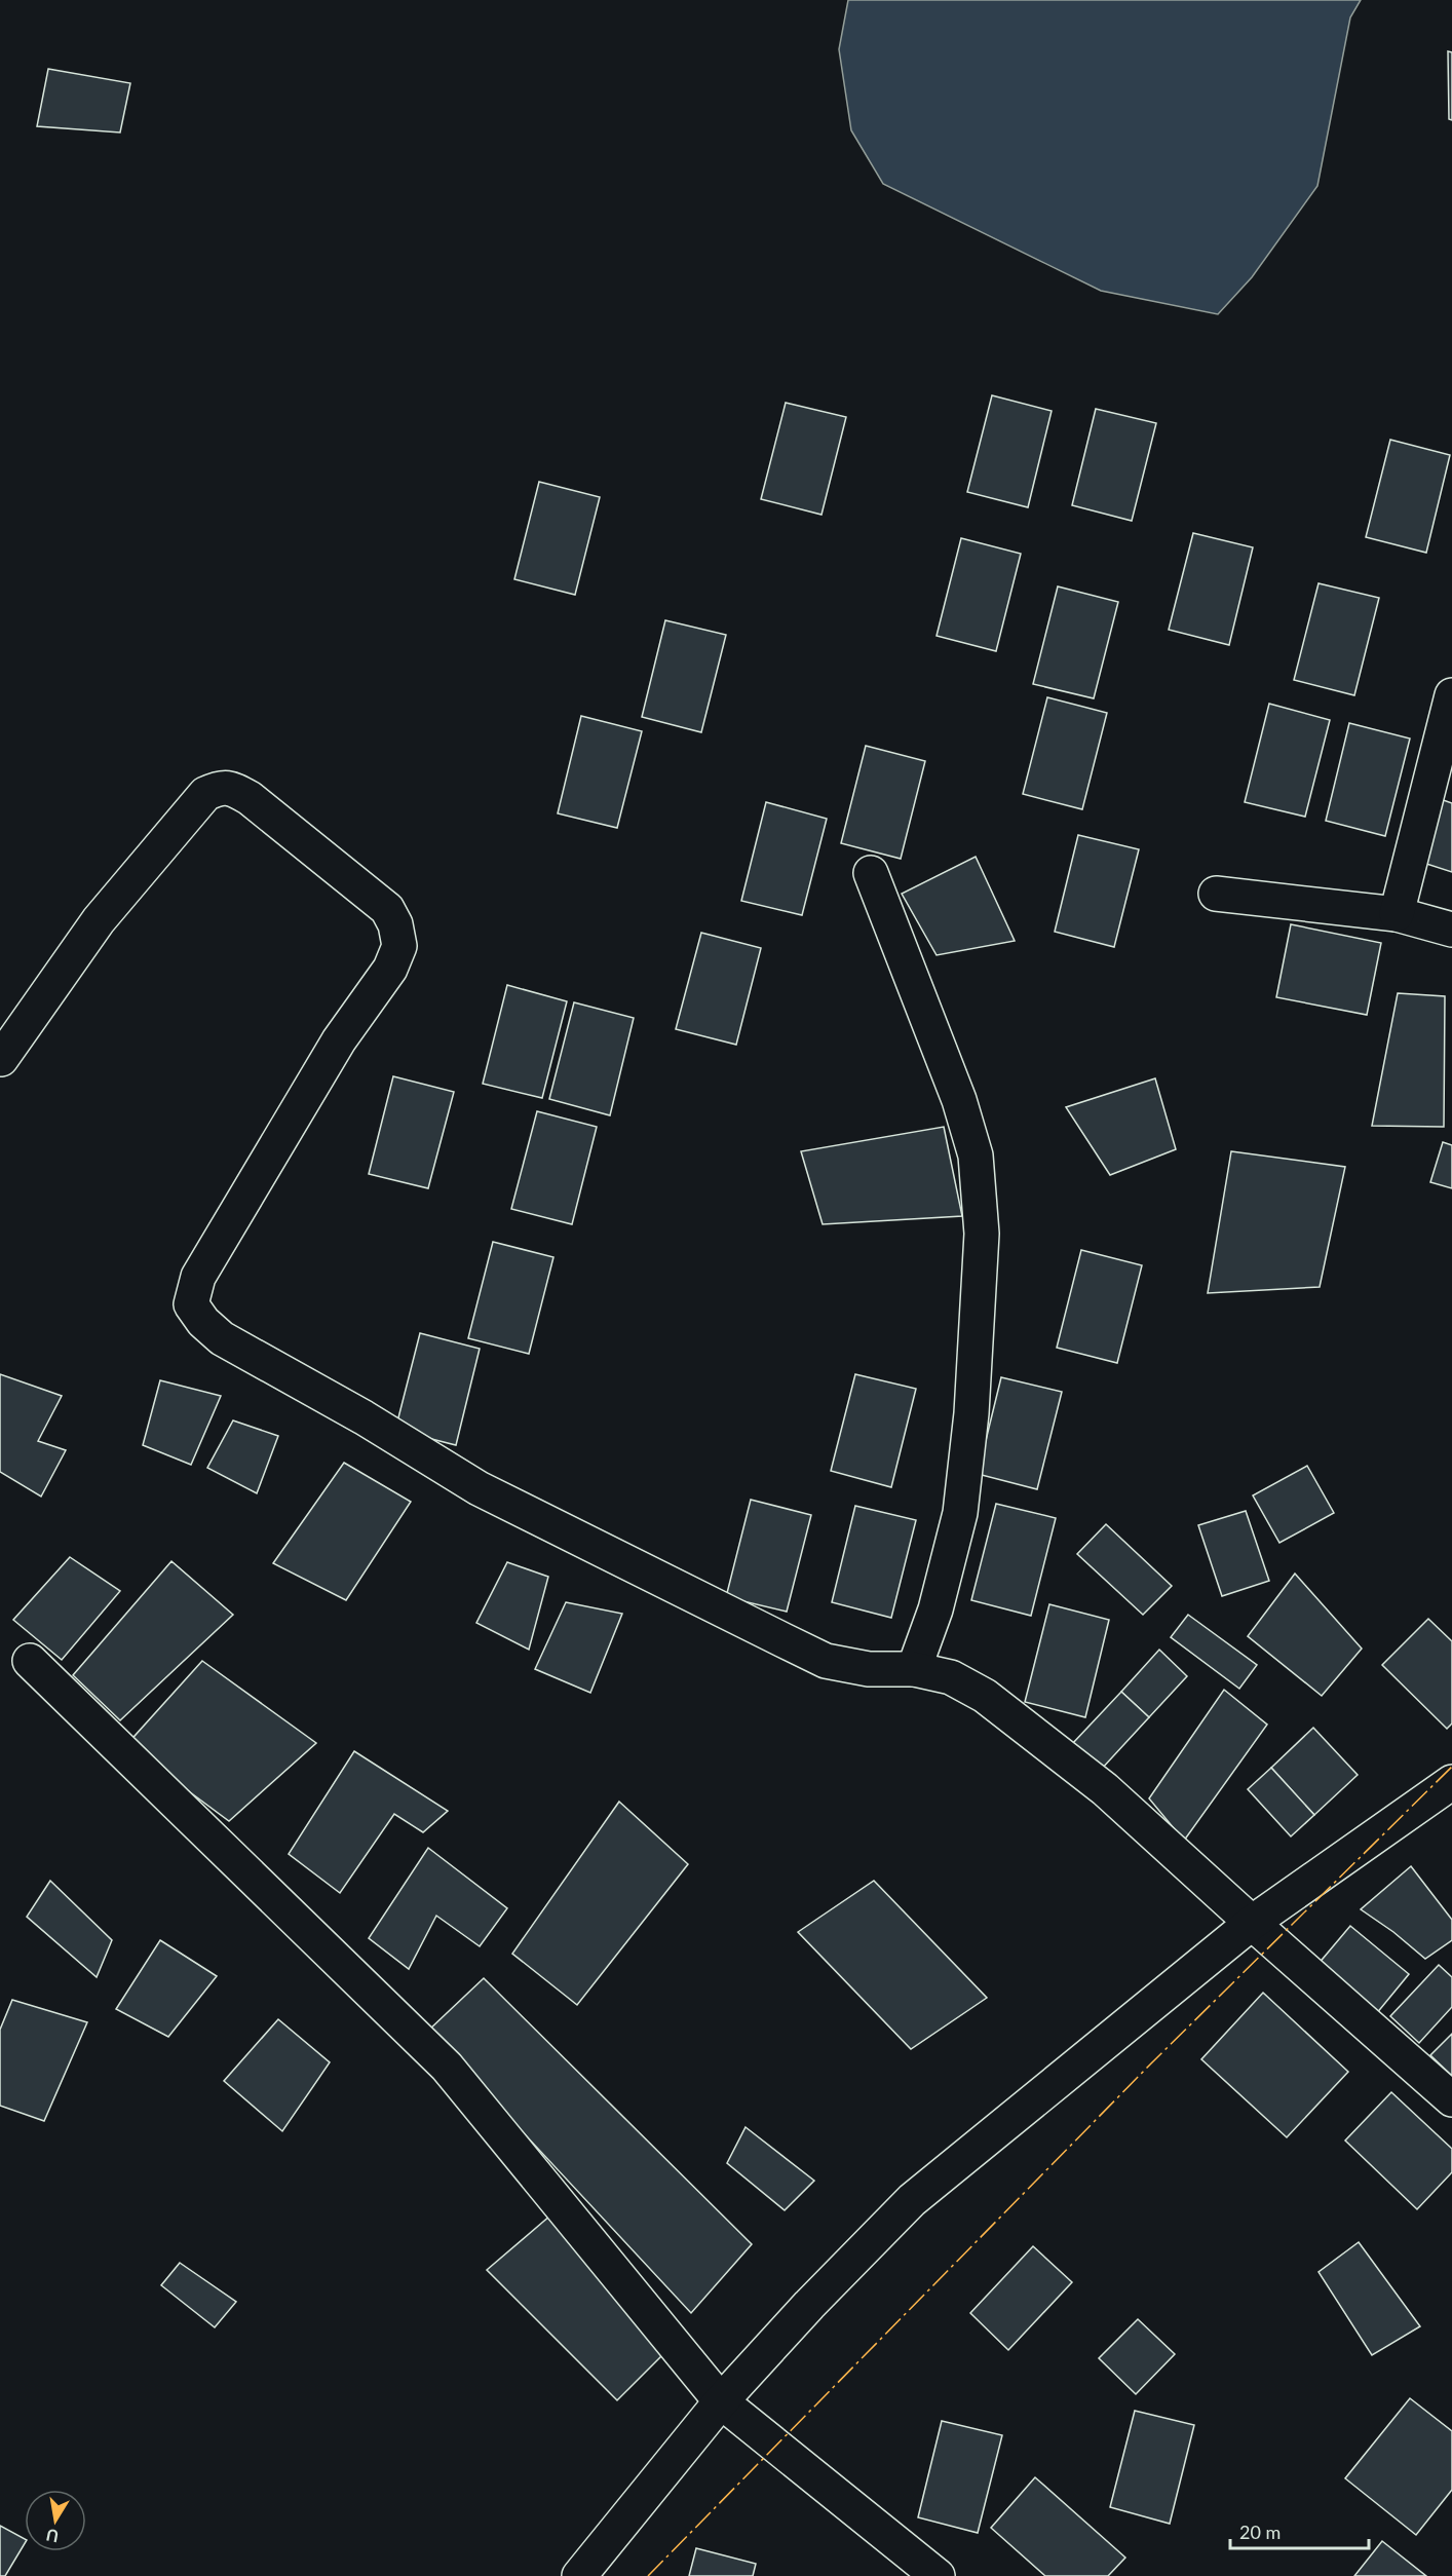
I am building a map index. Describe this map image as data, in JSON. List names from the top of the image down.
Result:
{
  "scale_bar": "20 m",
  "north": "bottom"
}
